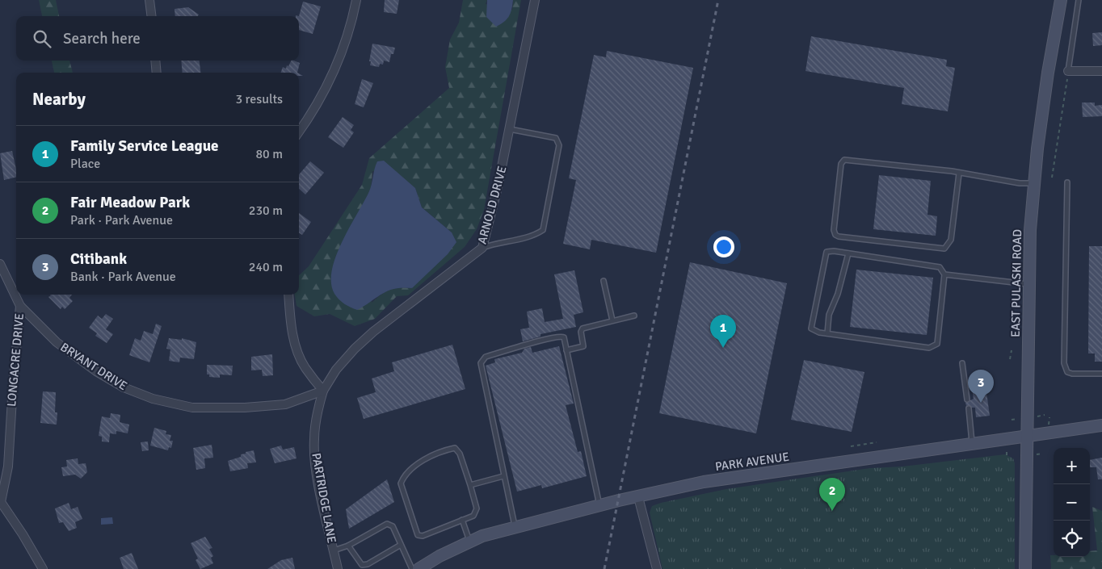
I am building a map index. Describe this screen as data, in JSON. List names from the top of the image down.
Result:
{
  "streets": {
    "main road": ["EAST PULASKI ROAD", "PARK AVENUE"],
    "street": [
      "ARNOLD DRIVE",
      "LONGACRE DRIVE",
      "BRYANT DRIVE",
      "PARTRIDGE LANE"
    ]
  },
  "crossings": [
    ["ARNOLD DRIVE", "BRYANT DRIVE"],
    ["ARNOLD DRIVE", "PARTRIDGE LANE"],
    ["EAST PULASKI ROAD", "PARK AVENUE"],
    ["LONGACRE DRIVE", "BRYANT DRIVE"],
    ["BRYANT DRIVE", "PARTRIDGE LANE"]
  ],
  "page": {
    "search": "Search here",
    "heading": ["Nearby", "3 results"],
    "list": [
      {
        "mark": "1",
        "name": "Family Service League",
        "note": "Place",
        "value": "80 m"
      },
      {
        "mark": "2",
        "name": "Fair Meadow Park",
        "note": "Park · Park Avenue",
        "value": "230 m"
      },
      {
        "mark": "3",
        "name": "Citibank",
        "note": "Bank · Park Avenue",
        "value": "240 m"
      }
    ],
    "pins": ["1", "3", "2"],
    "map_buttons": ["+", "−"]
  }
}
